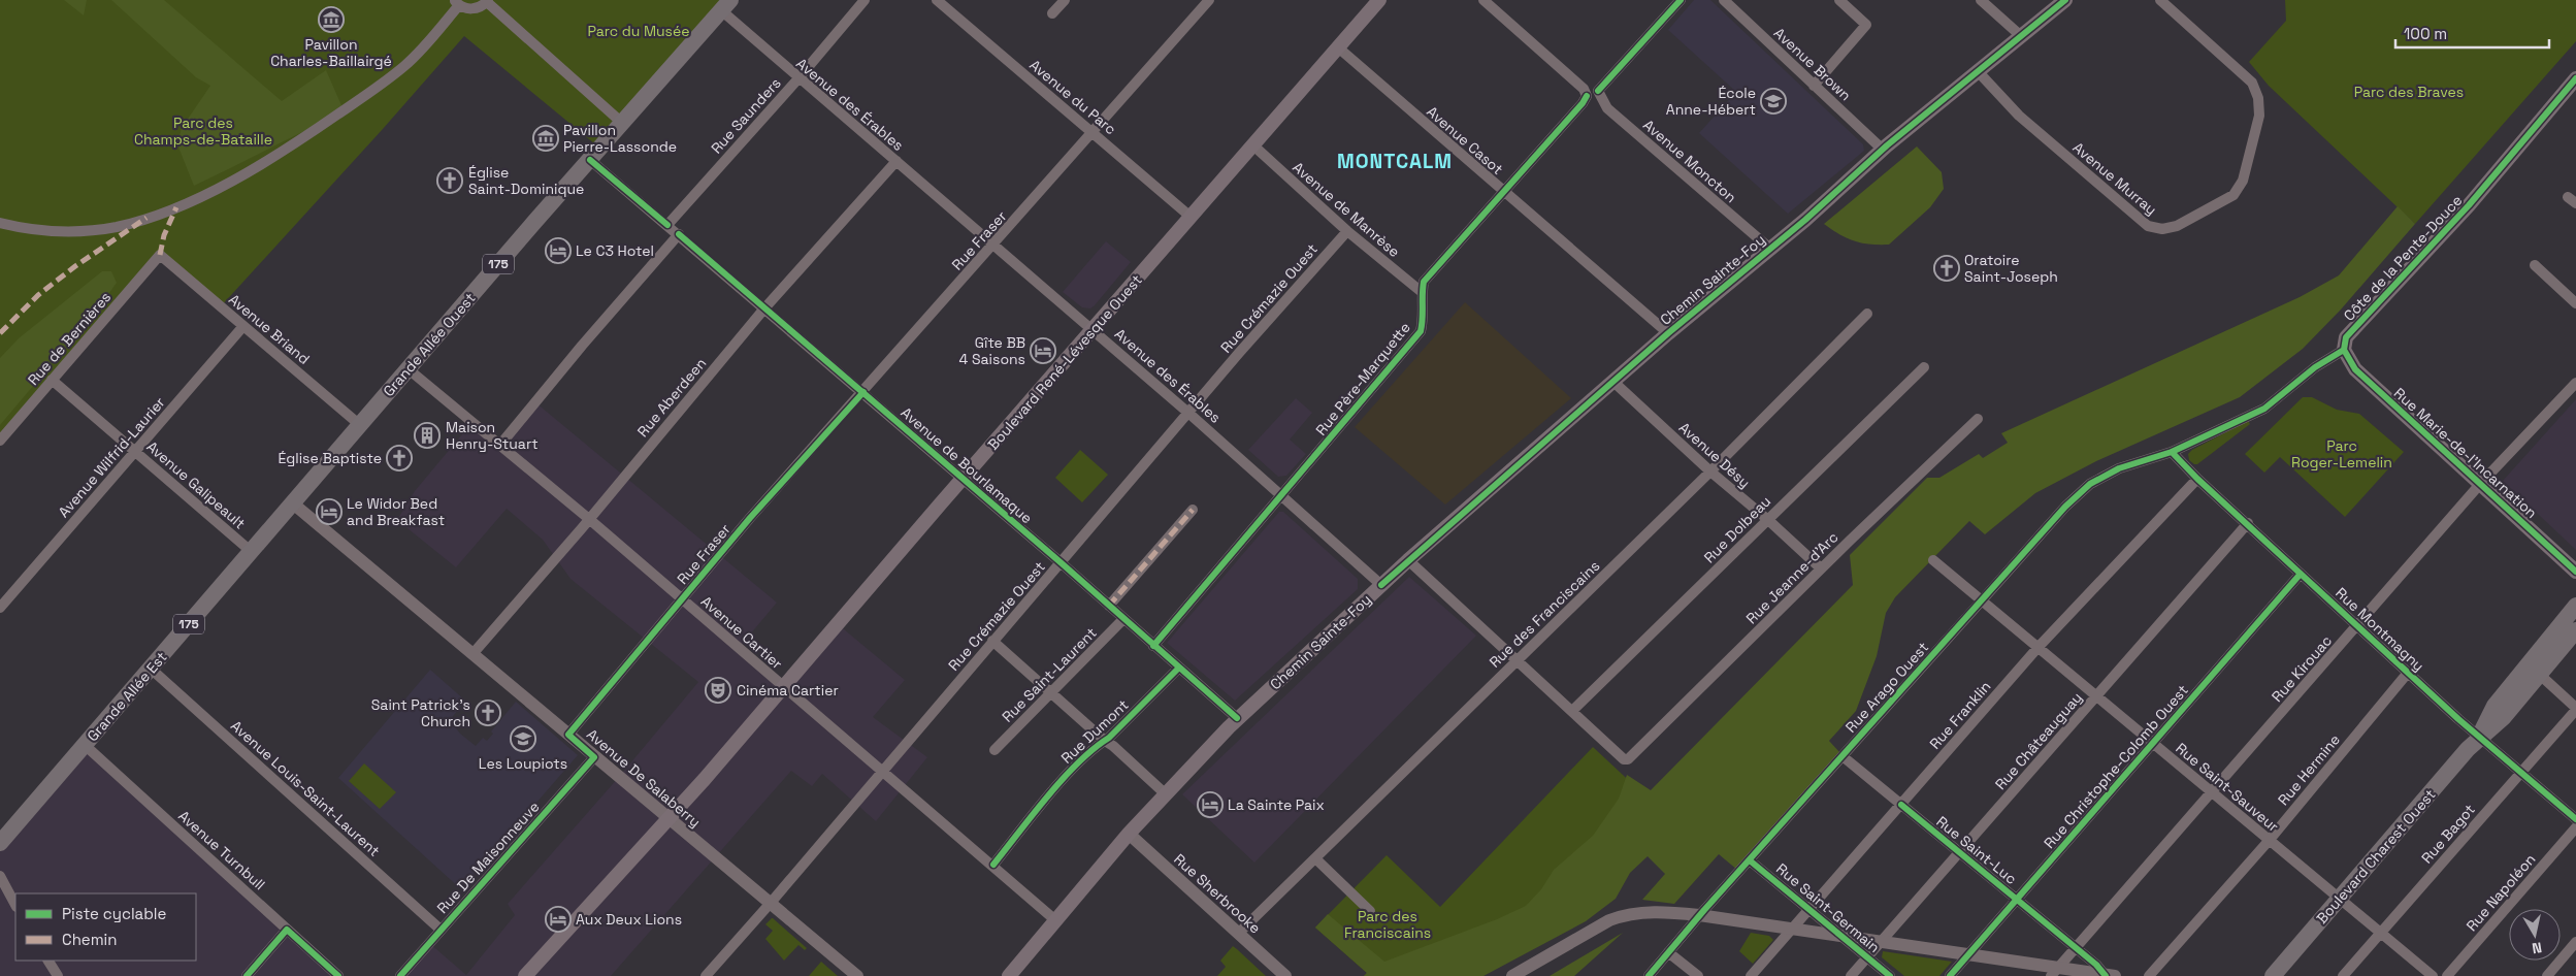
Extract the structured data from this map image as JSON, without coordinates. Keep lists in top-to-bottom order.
{
  "streets": {
    "main road": [
      "Côte de la Pente-Douce",
      "175",
      "Chemin Sainte-Foy",
      "Grande Allée Ouest",
      "Boulevard René-Lévesque Ouest",
      "Rue Marie-de-l'Incarnation",
      "Grande Allée Est",
      "Boulevard Charest Ouest"
    ],
    "street": [
      "Avenue Brown",
      "Avenue du Parc",
      "Avenue des Érables",
      "Rue Saunders",
      "Avenue Casot",
      "Avenue Moncton",
      "Avenue Murray",
      "Avenue de Manrèse",
      "Rue Fraser",
      "Rue Crémazie Ouest",
      "Avenue Briand",
      "Rue de Bernières",
      "Rue Père-Marquette",
      "Rue Aberdeen",
      "Avenue Désy",
      "Avenue Wilfrid-Laurier",
      "Avenue de Bourlamaque",
      "Avenue Galipeault",
      "Rue Dolbeau",
      "Rue Jeanne-d'Arc",
      "Rue des Franciscains",
      "Rue Montmagny",
      "Avenue Cartier",
      "Rue Kirouac",
      "Rue Saint-Laurent",
      "Rue Arago Ouest",
      "Rue Franklin",
      "Rue Dumont",
      "Rue Châteauguay",
      "Rue Christophe-Colomb Ouest",
      "Rue Hermine",
      "Avenue De Salaberry",
      "Rue Saint-Sauveur",
      "Avenue Louis-Saint-Laurent",
      "Rue Bagot",
      "Avenue Turnbull",
      "Rue Saint-Luc",
      "Rue De Maisonneuve",
      "Rue Napoléon",
      "Rue Sherbrooke",
      "Rue Saint-Germain"
    ]
  },
  "crossings": [
    ["Avenue Brown", "Chemin Sainte-Foy"],
    ["Avenue du Parc", "Rue Fraser"],
    ["Avenue du Parc", "Boulevard René-Lévesque Ouest"],
    ["Avenue des Érables", "Rue Saunders"],
    ["Avenue des Érables", "Rue Fraser"],
    ["Avenue des Érables", "Chemin Sainte-Foy"],
    ["Avenue des Érables", "Rue Crémazie Ouest"],
    ["Avenue des Érables", "Grande Allée Ouest"],
    ["Avenue des Érables", "Boulevard René-Lévesque Ouest"],
    ["Avenue des Érables", "Rue Père-Marquette"],
    ["Avenue des Érables", "Rue Aberdeen"],
    ["Rue Saunders", "Avenue de Bourlamaque"],
    ["Avenue Casot", "Chemin Sainte-Foy"],
    ["Avenue Casot", "Boulevard René-Lévesque Ouest"],
    ["Avenue Moncton", "Chemin Sainte-Foy"],
    ["Avenue Murray", "Chemin Sainte-Foy"],
    ["Avenue de Manrèse", "Rue Crémazie Ouest"],
    ["Avenue de Manrèse", "Boulevard René-Lévesque Ouest"],
    ["Avenue de Manrèse", "Rue Père-Marquette"],
    ["Rue Fraser", "Avenue de Bourlamaque"],
    ["Rue Fraser", "Avenue Cartier"],
    ["Rue Fraser", "Avenue De Salaberry"],
    ["Côte de la Pente-Douce", "Rue Marie-de-l'Incarnation"],
    ["Chemin Sainte-Foy", "Avenue Désy"],
    ["Chemin Sainte-Foy", "Avenue de Bourlamaque"],
    ["Chemin Sainte-Foy", "Avenue Cartier"],
    ["Chemin Sainte-Foy", "Rue Sherbrooke"],
    ["Rue Crémazie Ouest", "Avenue de Bourlamaque"],
    ["Rue Crémazie Ouest", "Avenue Cartier"],
    ["Rue Crémazie Ouest", "Avenue De Salaberry"],
    ["Avenue Briand", "Rue de Bernières"],
    ["Avenue Briand", "Grande Allée Ouest"],
    ["Avenue Briand", "Avenue Wilfrid-Laurier"],
    ["Rue de Bernières", "Avenue Galipeault"],
    ["Grande Allée Ouest", "Avenue de Bourlamaque"],
    ["Grande Allée Ouest", "Avenue Cartier"],
    ["Grande Allée Ouest", "Grande Allée Est"],
    ["Grande Allée Ouest", "Avenue De Salaberry"],
    ["Boulevard René-Lévesque Ouest", "Avenue de Bourlamaque"],
    ["Boulevard René-Lévesque Ouest", "Avenue Cartier"],
    ["Boulevard René-Lévesque Ouest", "Avenue De Salaberry"],
    ["Rue Père-Marquette", "Avenue de Bourlamaque"],
    ["Rue Aberdeen", "Avenue de Bourlamaque"],
    ["Rue Aberdeen", "Avenue Cartier"],
    ["Rue Aberdeen", "Avenue De Salaberry"],
    ["Rue Marie-de-l'Incarnation", "Rue Kirouac"],
    ["Avenue Désy", "Rue Dolbeau"],
    ["Avenue Désy", "Rue Jeanne-d'Arc"],
    ["Avenue Désy", "Rue des Franciscains"],
    ["Avenue Wilfrid-Laurier", "Avenue Galipeault"],
    ["Avenue de Bourlamaque", "Rue Saint-Laurent"],
    ["Avenue de Bourlamaque", "Rue Dumont"],
    ["Avenue Galipeault", "Grande Allée Est"],
    ["Rue Dolbeau", "Rue Jeanne-d'Arc"],
    ["Rue des Franciscains", "Rue Sherbrooke"],
    ["Rue Montmagny", "Rue Kirouac"],
    ["Rue Montmagny", "Rue Arago Ouest"],
    ["Rue Montmagny", "Rue Franklin"],
    ["Rue Montmagny", "Rue Châteauguay"],
    ["Rue Montmagny", "Rue Christophe-Colomb Ouest"],
    ["Rue Montmagny", "Rue Hermine"],
    ["Rue Montmagny", "Rue Bagot"],
    ["Rue Montmagny", "Boulevard Charest Ouest"],
    ["Avenue Cartier", "Rue Dumont"],
    ["Rue Kirouac", "Rue Saint-Sauveur"],
    ["Rue Kirouac", "Rue Saint-Luc"],
    ["Rue Arago Ouest", "Rue Saint-Sauveur"],
    ["Rue Arago Ouest", "Rue Saint-Luc"],
    ["Rue Arago Ouest", "Rue Saint-Germain"],
    ["Grande Allée Est", "Avenue De Salaberry"],
    ["Grande Allée Est", "Avenue Louis-Saint-Laurent"],
    ["Grande Allée Est", "Avenue Turnbull"],
    ["Rue Franklin", "Rue Saint-Sauveur"],
    ["Rue Franklin", "Rue Saint-Luc"],
    ["Rue Franklin", "Rue Saint-Germain"],
    ["Rue Châteauguay", "Rue Saint-Sauveur"],
    ["Rue Châteauguay", "Rue Saint-Luc"],
    ["Rue Châteauguay", "Rue Saint-Germain"],
    ["Rue Christophe-Colomb Ouest", "Rue Saint-Sauveur"],
    ["Rue Christophe-Colomb Ouest", "Rue Saint-Luc"],
    ["Rue Hermine", "Rue Saint-Sauveur"],
    ["Avenue De Salaberry", "Rue De Maisonneuve"],
    ["Rue Saint-Sauveur", "Rue Bagot"],
    ["Rue Saint-Sauveur", "Boulevard Charest Ouest"],
    ["Avenue Louis-Saint-Laurent", "Rue De Maisonneuve"]
  ],
  "districts": ["MONTCALM"],
  "parks": [
    "Parc du Musée",
    "Parc des Braves",
    "Parc des Champs-de-Bataille",
    "Parc Roger-Lemelin",
    "Parc des Franciscains"
  ],
  "places": {
    "museum": ["Pavillon Charles-Baillairgé", "Pavillon Pierre-Lassonde"],
    "school or university": ["École Anne-Hébert", "Les Loupiots"],
    "church": [
      "Église Saint-Dominique",
      "Oratoire Saint-Joseph",
      "Église Baptiste",
      "Saint Patrick's Church"
    ],
    "hotel": [
      "Le C3 Hotel",
      "Gîte BB 4 Saisons",
      "Le Widor Bed and Breakfast",
      "La Sainte Paix",
      "Aux Deux Lions"
    ],
    "building": ["Maison Henry-Stuart"],
    "theatre": ["Cinéma Cartier"]
  },
  "legend": ["Piste cyclable", "Chemin"],
  "scale_bar": "100 m",
  "north": "bottom"
}
